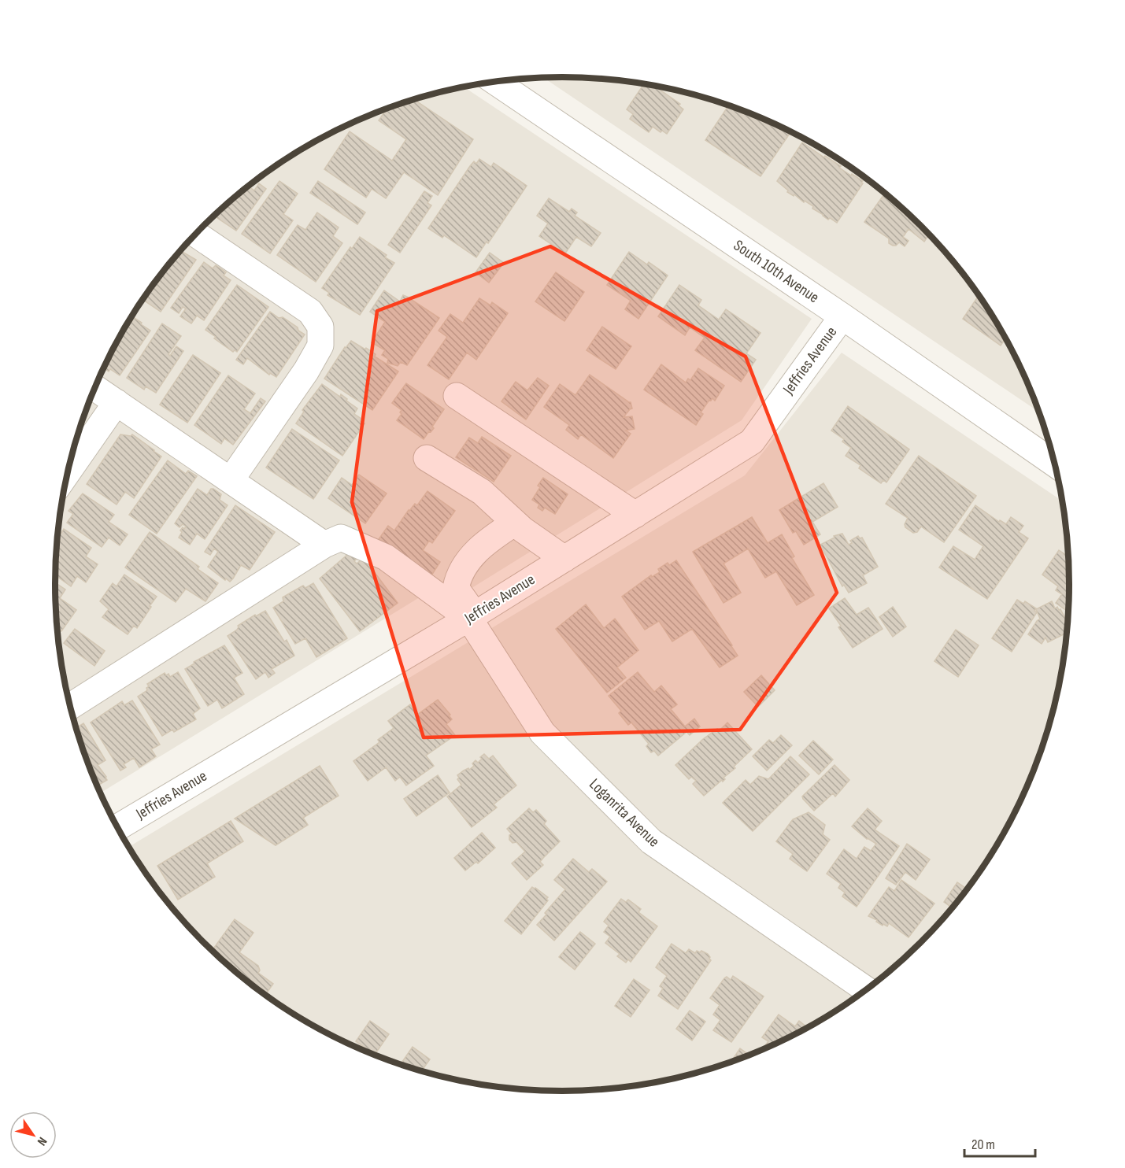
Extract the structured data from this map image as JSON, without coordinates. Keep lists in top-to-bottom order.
{
  "streets": {
    "street": ["South 10th Avenue", "Jeffries Avenue", "Loganrita Avenue"]
  },
  "crossings": [
    ["South 10th Avenue", "Jeffries Avenue"],
    ["Jeffries Avenue", "Loganrita Avenue"]
  ],
  "scale_bar": "20 m",
  "north": "bottom right"
}
